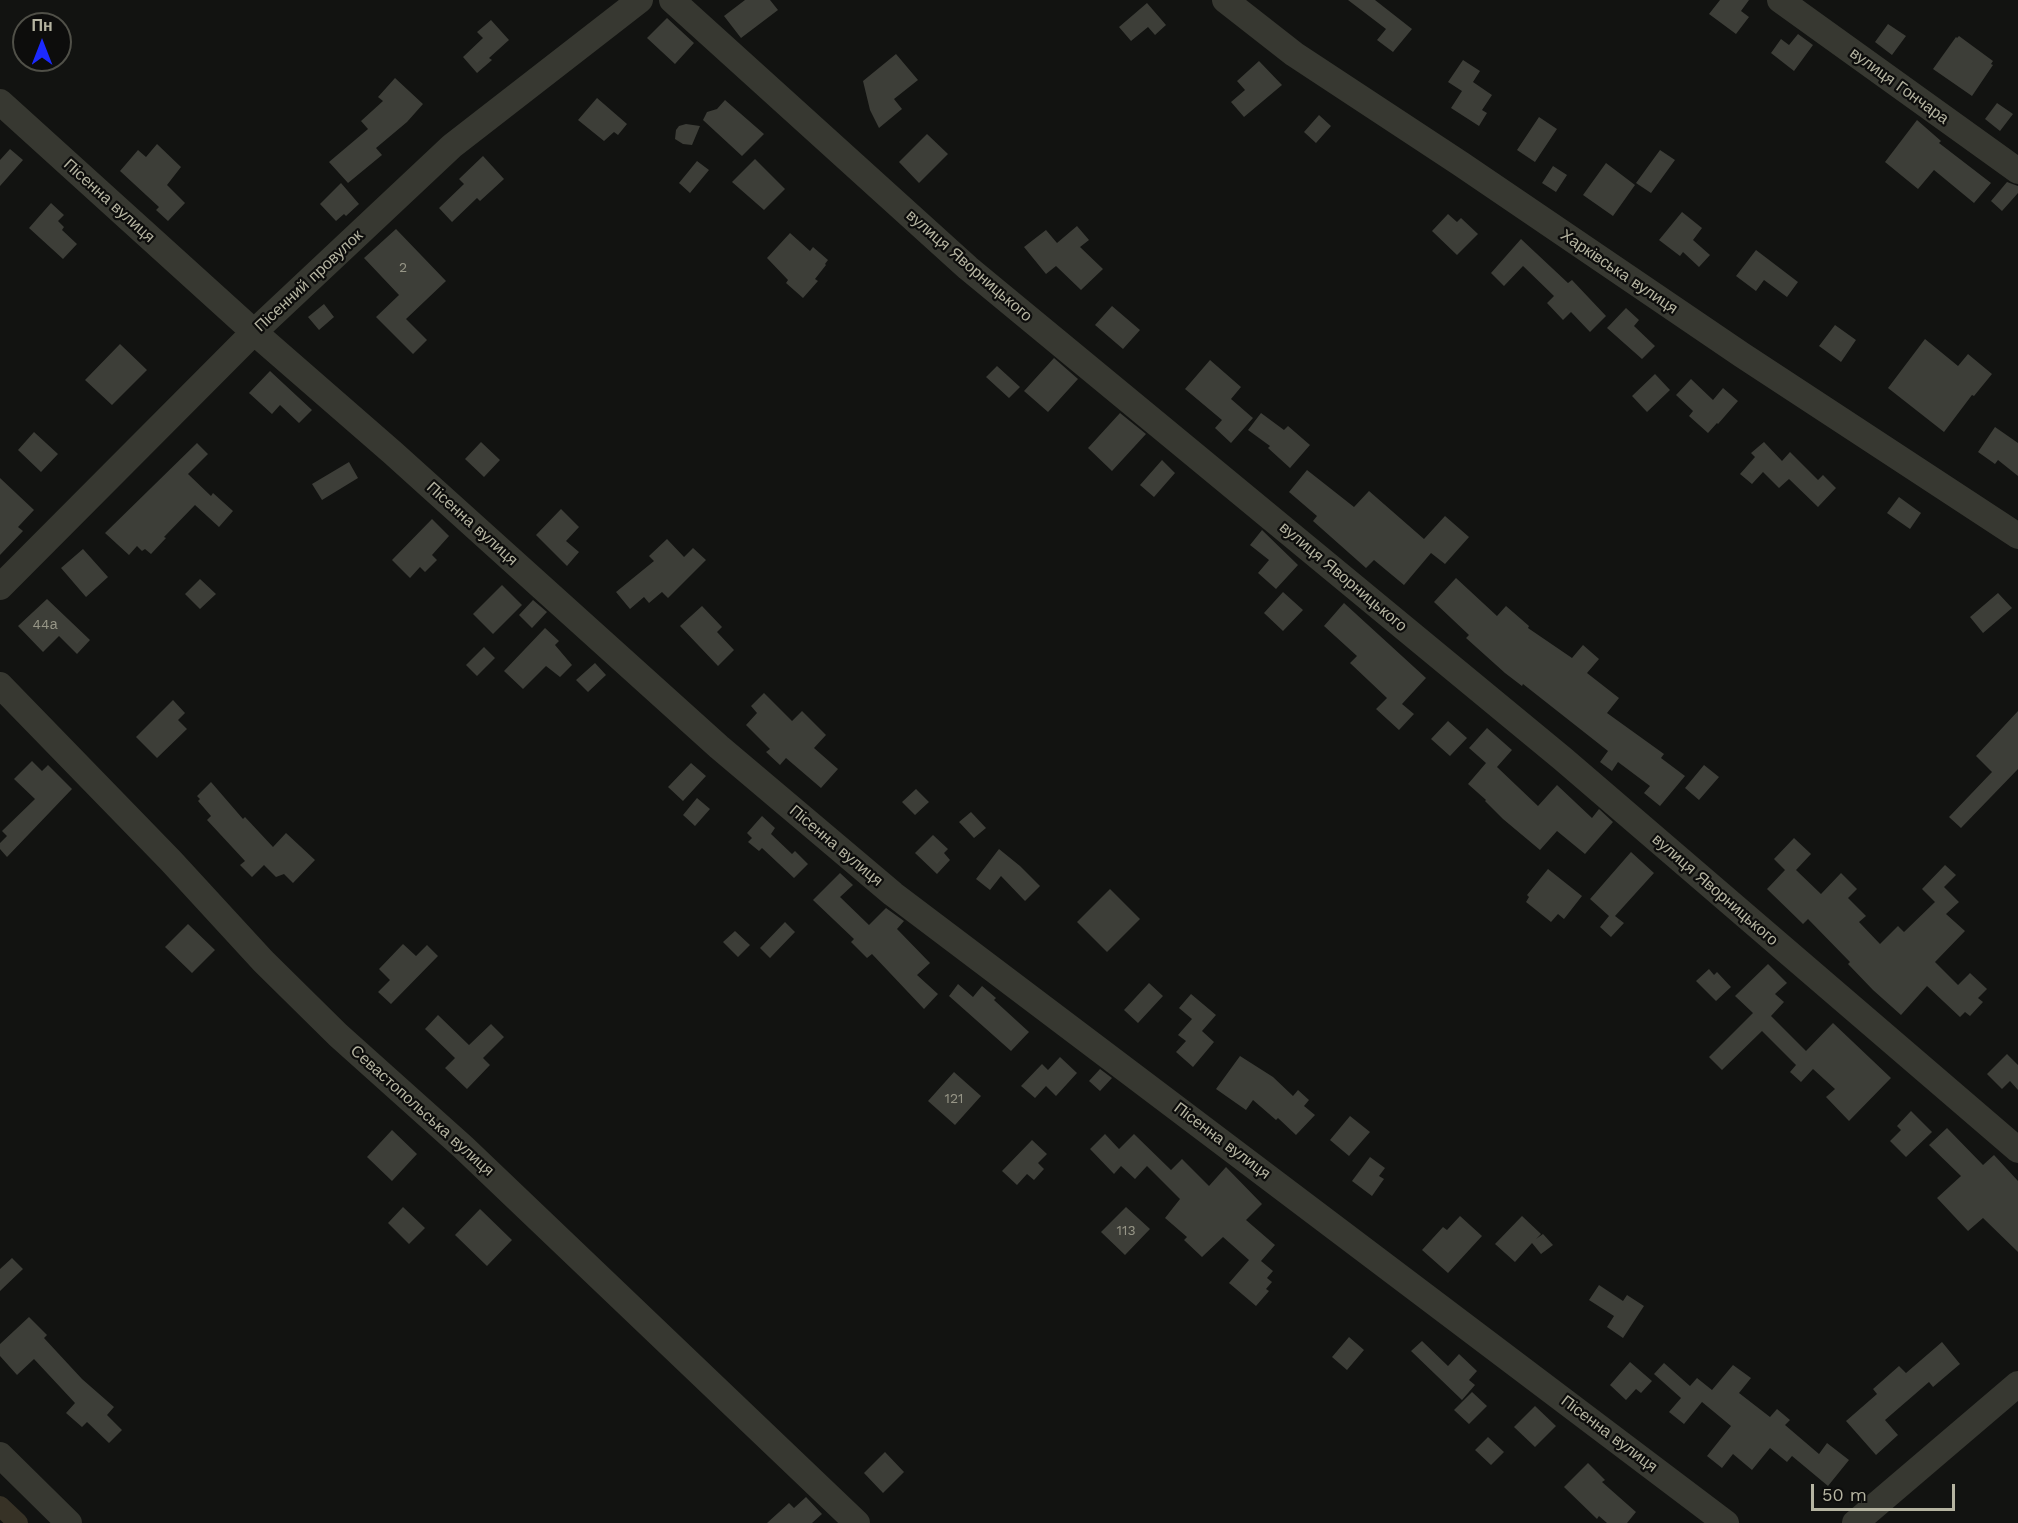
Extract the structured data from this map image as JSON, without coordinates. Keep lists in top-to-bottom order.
{
  "streets": {
    "street": [
      "вулиця Гончара",
      "Пісенна вулиця",
      "вулиця Яворницького",
      "Харківська вулиця",
      "Пісенний провулок",
      "Севастопольська вулиця"
    ]
  },
  "crossings": [
    ["Пісенна вулиця", "Пісенний провулок"]
  ],
  "house_numbers": [
    "2",
    "44а",
    "121",
    "113"
  ],
  "scale_bar": "50 m",
  "north": "top"
}
